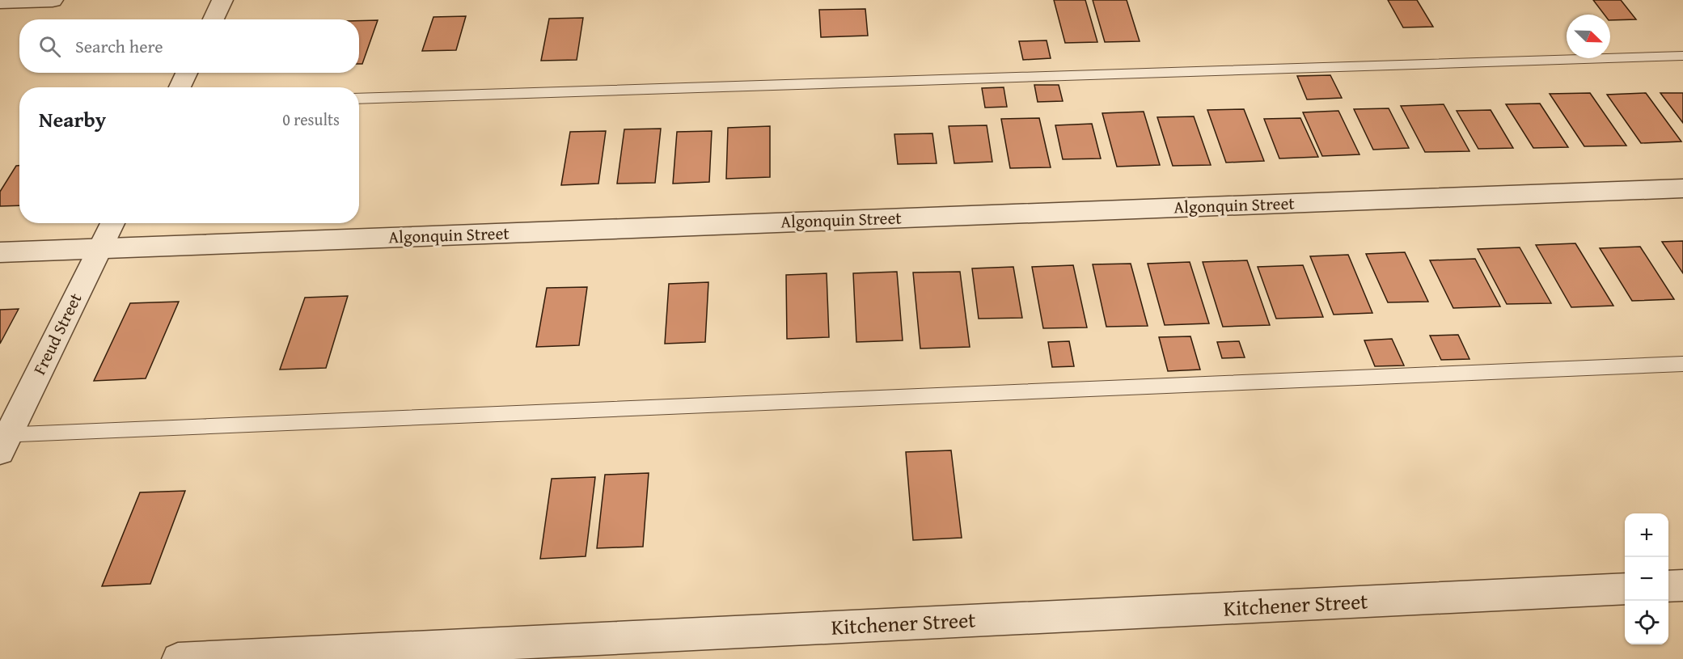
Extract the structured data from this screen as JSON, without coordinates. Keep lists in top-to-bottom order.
{
  "streets": {
    "street": ["Algonquin Street", "Freud Street", "Kitchener Street"]
  },
  "crossings": [
    ["Algonquin Street", "Freud Street"]
  ],
  "north": "bottom right",
  "page": {
    "search": "Search here",
    "heading": ["Nearby", "0 results"],
    "map_buttons": ["+", "−"]
  }
}
